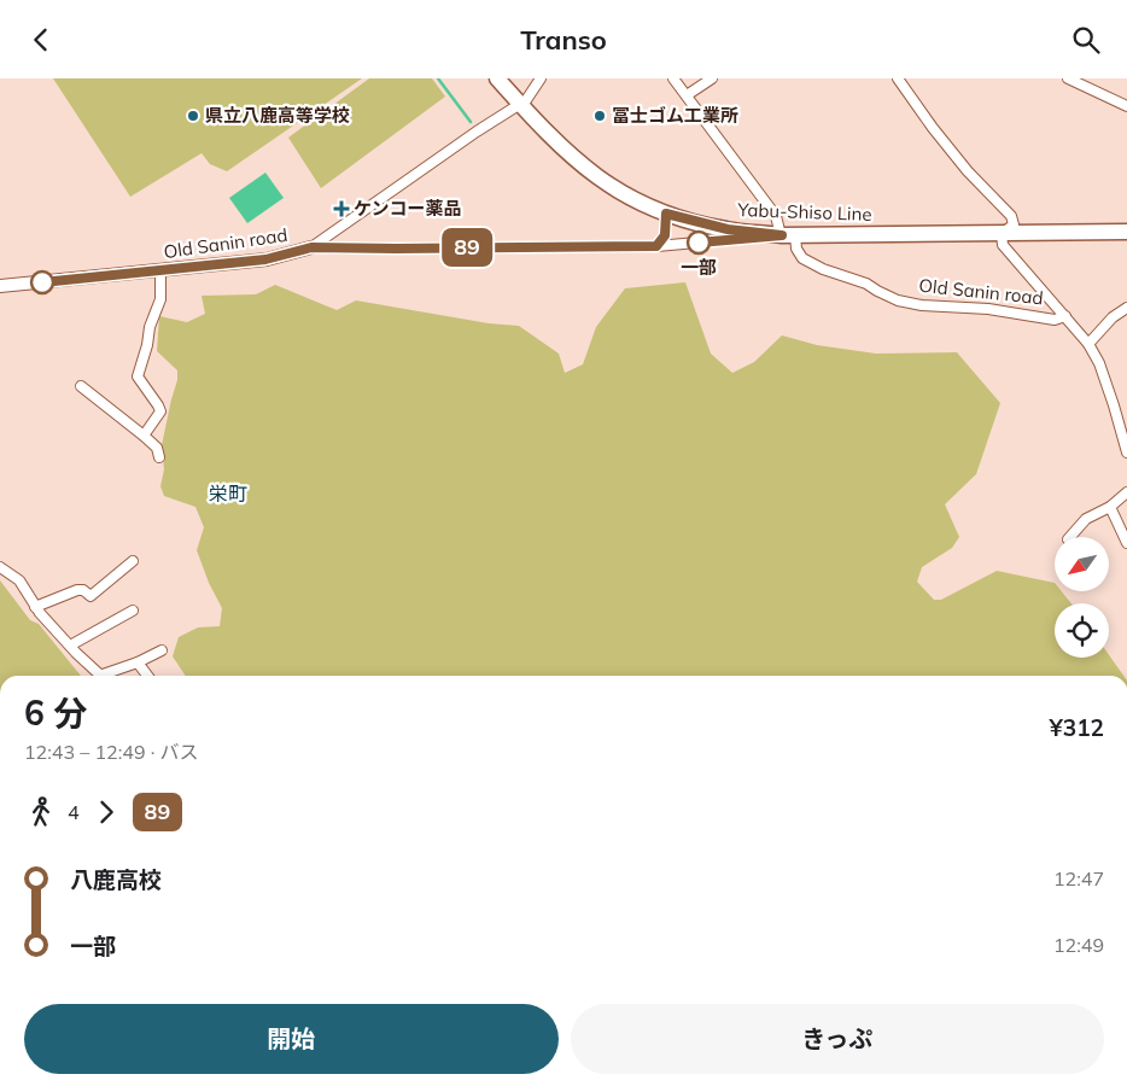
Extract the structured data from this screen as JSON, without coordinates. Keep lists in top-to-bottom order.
{
  "streets": {
    "main road": ["Yabu-Shiso Line"],
    "street": ["Old Sanin road"]
  },
  "crossings": [
    ["Yabu-Shiso Line", "Old Sanin road"]
  ],
  "districts": ["栄町"],
  "places": {
    "other": ["県立八鹿高等学校", "冨士ゴム工業所", "一部"],
    "health": ["ケンコー薬品"]
  },
  "lines": ["bus line 89"],
  "north": "bottom left",
  "page": {
    "header": "Transo",
    "on_map": "89",
    "heading": ["6 分", "12:43 – 12:49 · バス", "¥312"],
    "legs": ["4", "89"],
    "list": [
      {
        "name": "八鹿高校",
        "value": "12:47"
      },
      {
        "name": "一部",
        "value": "12:49"
      }
    ],
    "buttons": ["開始", "きっぷ"]
  }
}
